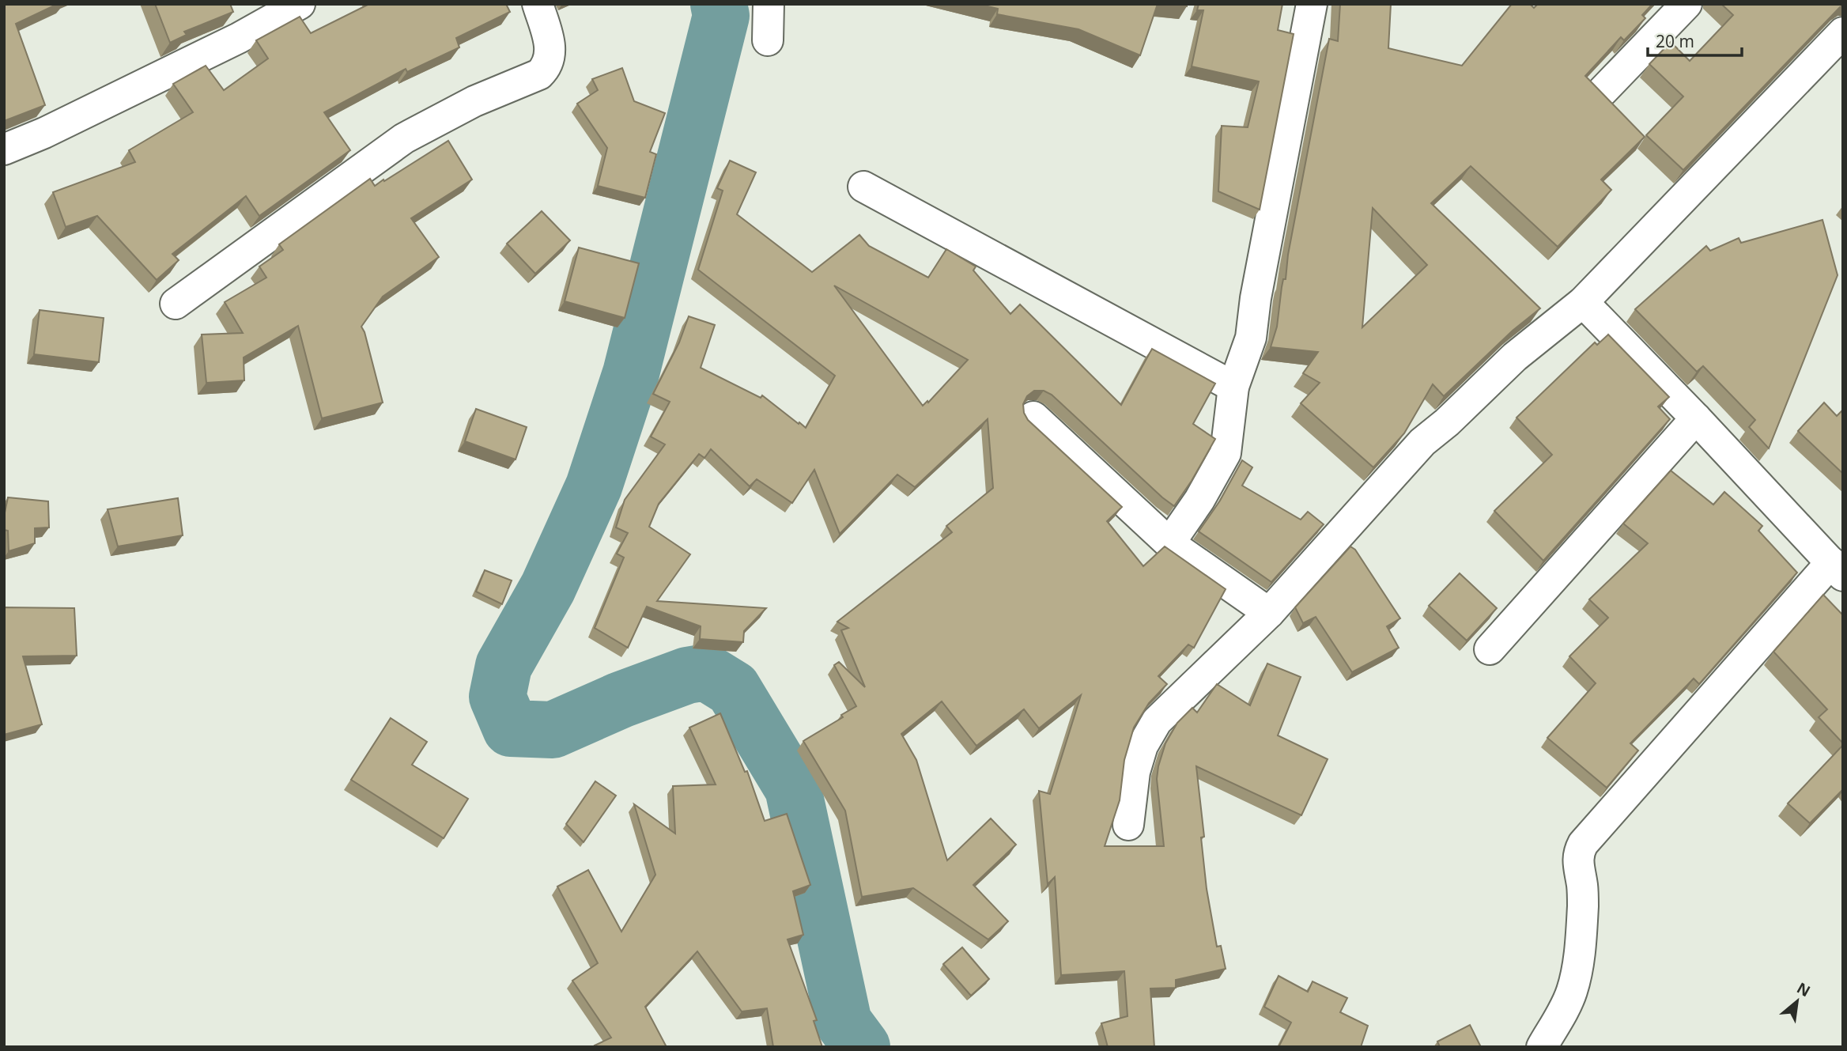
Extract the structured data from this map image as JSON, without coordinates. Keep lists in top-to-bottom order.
{
  "scale_bar": "20 m",
  "north": "top right"
}
